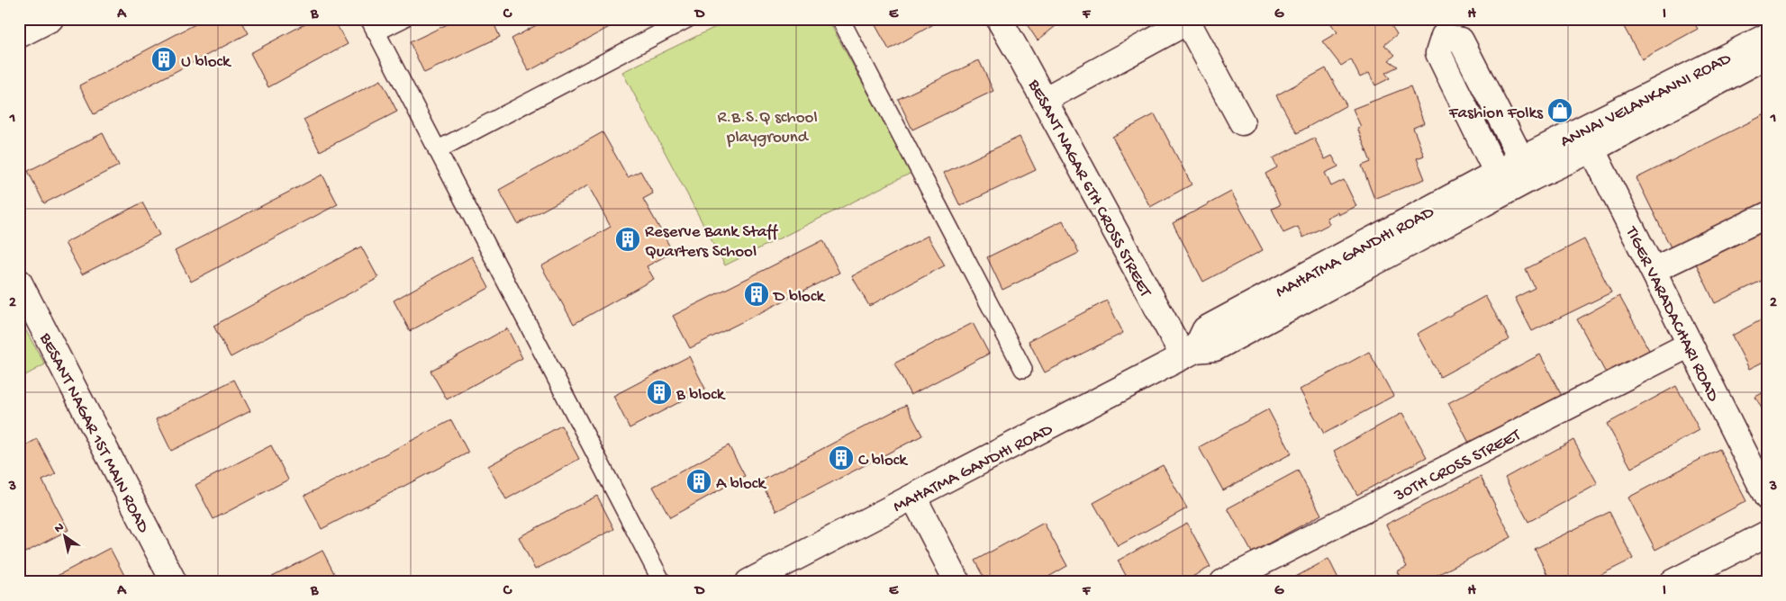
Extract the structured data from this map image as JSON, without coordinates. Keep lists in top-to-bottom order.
{
  "streets": {
    "street": [
      "ANNAI VELANKANNI ROAD",
      "BESANT NAGAR 6TH CROSS STREET",
      "MAHATMA GANDHI ROAD",
      "TIGER VARADACHARI ROAD",
      "BESANT NAGAR 1ST MAIN ROAD",
      "30TH CROSS STREET"
    ]
  },
  "crossings": [
    ["ANNAI VELANKANNI ROAD", "MAHATMA GANDHI ROAD"],
    ["ANNAI VELANKANNI ROAD", "TIGER VARADACHARI ROAD"],
    ["BESANT NAGAR 6TH CROSS STREET", "MAHATMA GANDHI ROAD"],
    ["TIGER VARADACHARI ROAD", "30TH CROSS STREET"]
  ],
  "parks": ["R.B.S.Q school playground"],
  "places": {
    "building": [
      "U block",
      "Reserve Bank Staff Quarters School",
      "D block",
      "B block",
      "C block",
      "A block"
    ],
    "shop": ["Fashion Folks"]
  },
  "north": "top left",
  "grid": {
    "columns": [
      "A",
      "B",
      "C",
      "D",
      "E",
      "F",
      "G",
      "H",
      "I"
    ],
    "rows": ["1", "2", "3"]
  }
}
